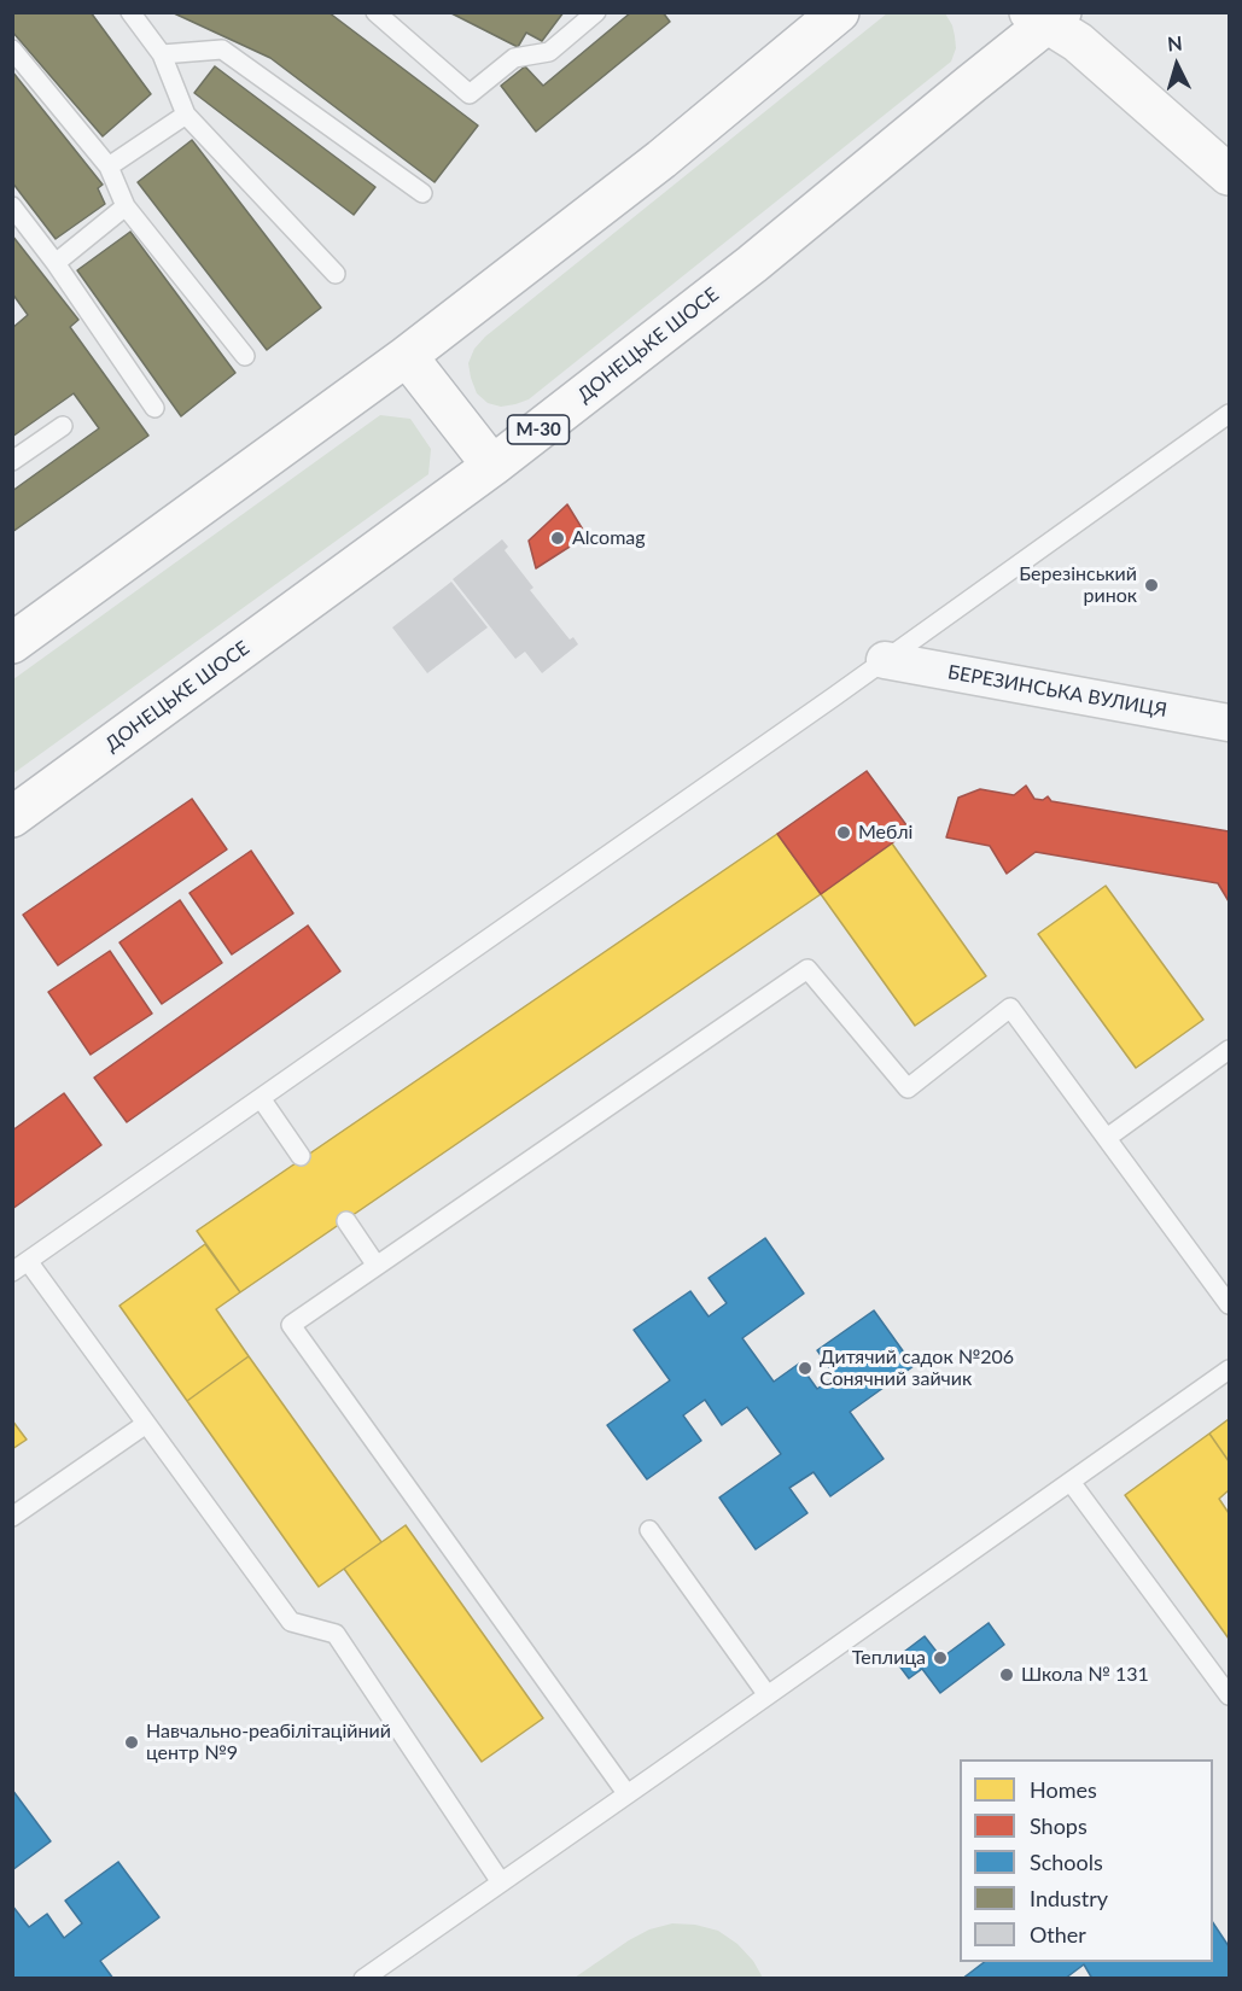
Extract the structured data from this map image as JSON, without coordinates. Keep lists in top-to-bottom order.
{
  "streets": {
    "main road": ["ДОНЕЦЬКЕ ШОСЕ", "М-30"],
    "street": ["БЕРЕЗИНСЬКА ВУЛИЦЯ"]
  },
  "places": [
    "Alcomag",
    "Березінський ринок",
    "Меблі",
    "Дитячий садок №206 Сонячний зайчик",
    "Теплица",
    "Школа № 131",
    "Навчально-реабілітаційний центр №9"
  ],
  "legend": [
    "Homes",
    "Shops",
    "Schools",
    "Industry",
    "Other"
  ],
  "north": "top"
}
